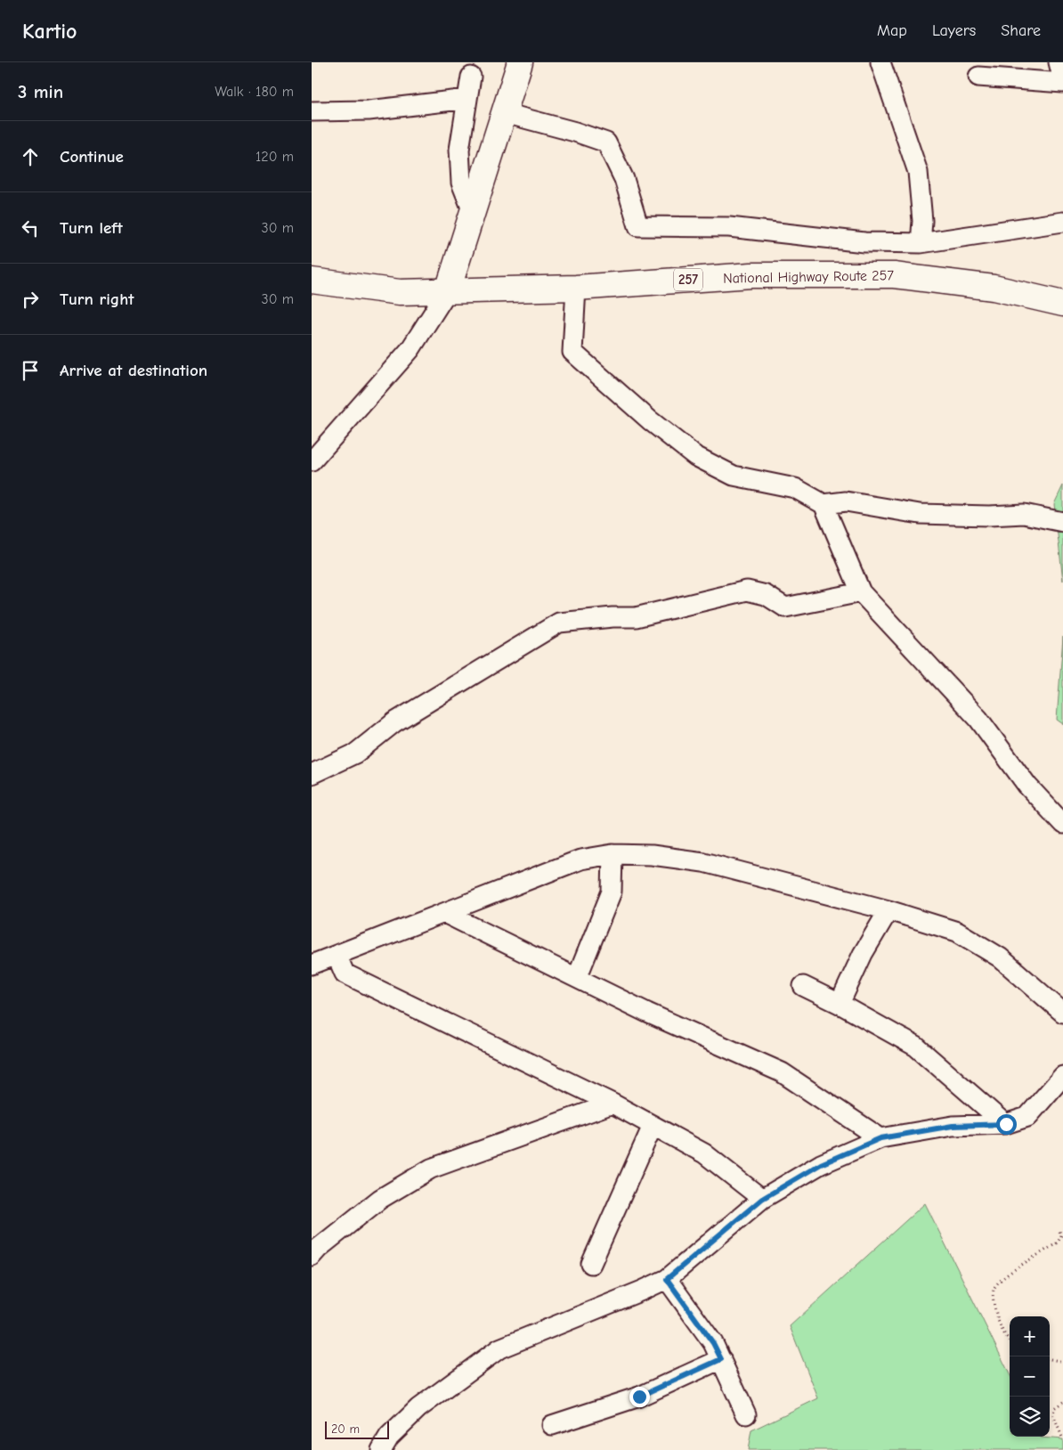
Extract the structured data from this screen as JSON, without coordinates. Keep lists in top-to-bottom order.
{
  "streets": {
    "main road": ["National Highway Route 257", "257"]
  },
  "scale_bar": "20 m",
  "page": {
    "header": "Kartio",
    "nav": ["Map", "Layers", "Share"],
    "heading": ["3 min", "Walk · 180 m"],
    "list": [
      ["Continue", "120 m"],
      ["Turn left", "30 m"],
      ["Turn right", "30 m"],
      "Arrive at destination"
    ],
    "map_buttons": ["+", "−"],
    "scale": "20 m"
  }
}
